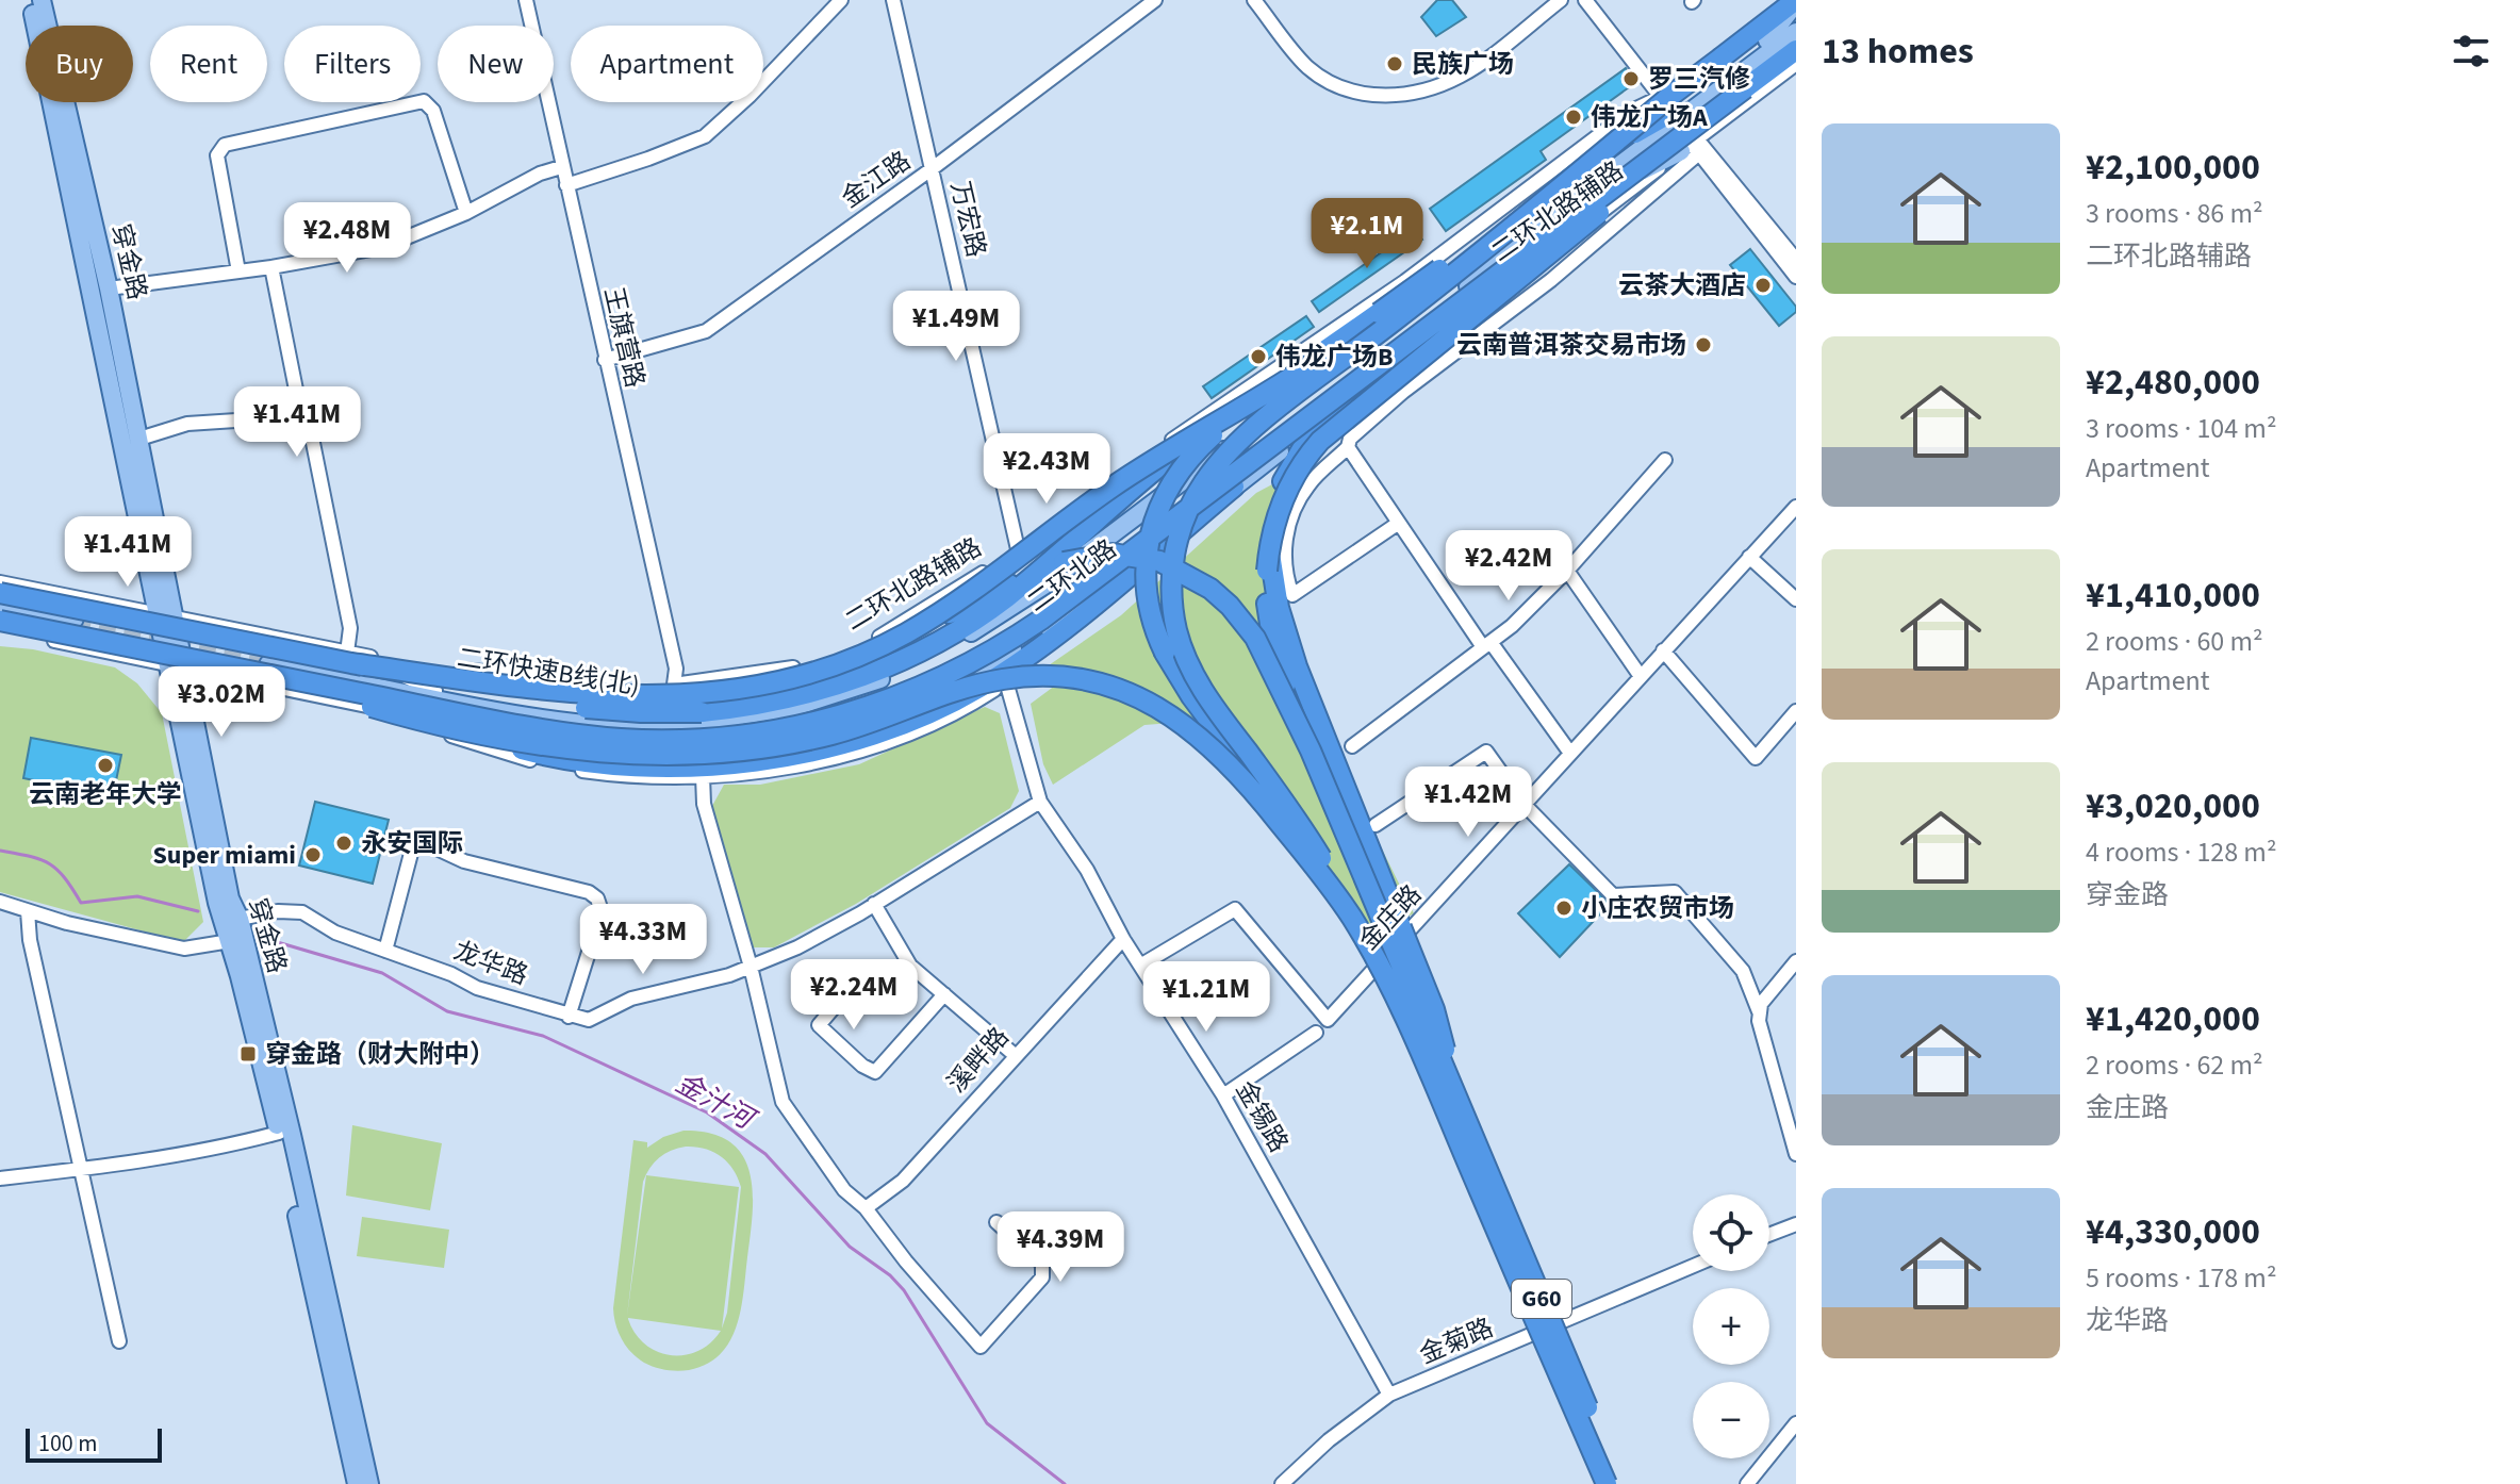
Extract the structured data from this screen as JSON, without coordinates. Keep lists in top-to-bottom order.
{
  "streets": {
    "highway": ["二环快速B线(北)", "G60"],
    "main road": ["穿金路", "二环北路"],
    "street": [
      "金江路",
      "二环北路辅路",
      "万宏路",
      "王旗营路",
      "金庄路",
      "龙华路",
      "溪畔路",
      "金锡路",
      "金菊路"
    ]
  },
  "crossings": [
    ["金江路", "万宏路"],
    ["金江路", "王旗营路"],
    ["二环北路辅路", "万宏路"],
    ["二环北路辅路", "王旗营路"],
    ["二环北路辅路", "二环北路"],
    ["二环北路辅路", "二环快速B线(北)"],
    ["穿金路", "龙华路"],
    ["二环北路", "二环快速B线(北)"],
    ["金庄路", "金锡路"],
    ["龙华路", "金锡路"],
    ["溪畔路", "金锡路"],
    ["金锡路", "金菊路"]
  ],
  "water": ["金汁河"],
  "places": {
    "other": [
      "民族广场",
      "罗三汽修",
      "伟龙广场A",
      "云茶大酒店",
      "云南普洱茶交易市场",
      "伟龙广场B",
      "云南老年大学",
      "永安国际",
      "Super miami",
      "小庄农贸市场"
    ],
    "transit": ["穿金路（财大附中）"]
  },
  "scale_bar": "100 m",
  "page": {
    "heading": "13 homes",
    "chip": [
      "Buy",
      "Rent",
      "Filters",
      "New",
      "Apartment"
    ],
    "list": [
      {
        "name": "¥2,100,000",
        "note": "3 rooms · 86 m² · 二环北路辅路"
      },
      {
        "name": "¥2,480,000",
        "note": "3 rooms · 104 m² · Apartment"
      },
      {
        "name": "¥1,410,000",
        "note": "2 rooms · 60 m² · Apartment"
      },
      {
        "name": "¥3,020,000",
        "note": "4 rooms · 128 m² · 穿金路"
      },
      {
        "name": "¥1,420,000",
        "note": "2 rooms · 62 m² · 金庄路"
      },
      {
        "name": "¥4,330,000",
        "note": "5 rooms · 178 m² · 龙华路"
      }
    ],
    "price": [
      "¥2.1M",
      "¥2.48M",
      "¥1.49M",
      "¥1.41M",
      "¥2.43M",
      "¥1.41M",
      "¥2.42M",
      "¥3.02M",
      "¥1.42M",
      "¥4.33M",
      "¥2.24M",
      "¥1.21M",
      "¥4.39M"
    ],
    "map_buttons": ["+", "−"],
    "scale": "100 m"
  }
}
